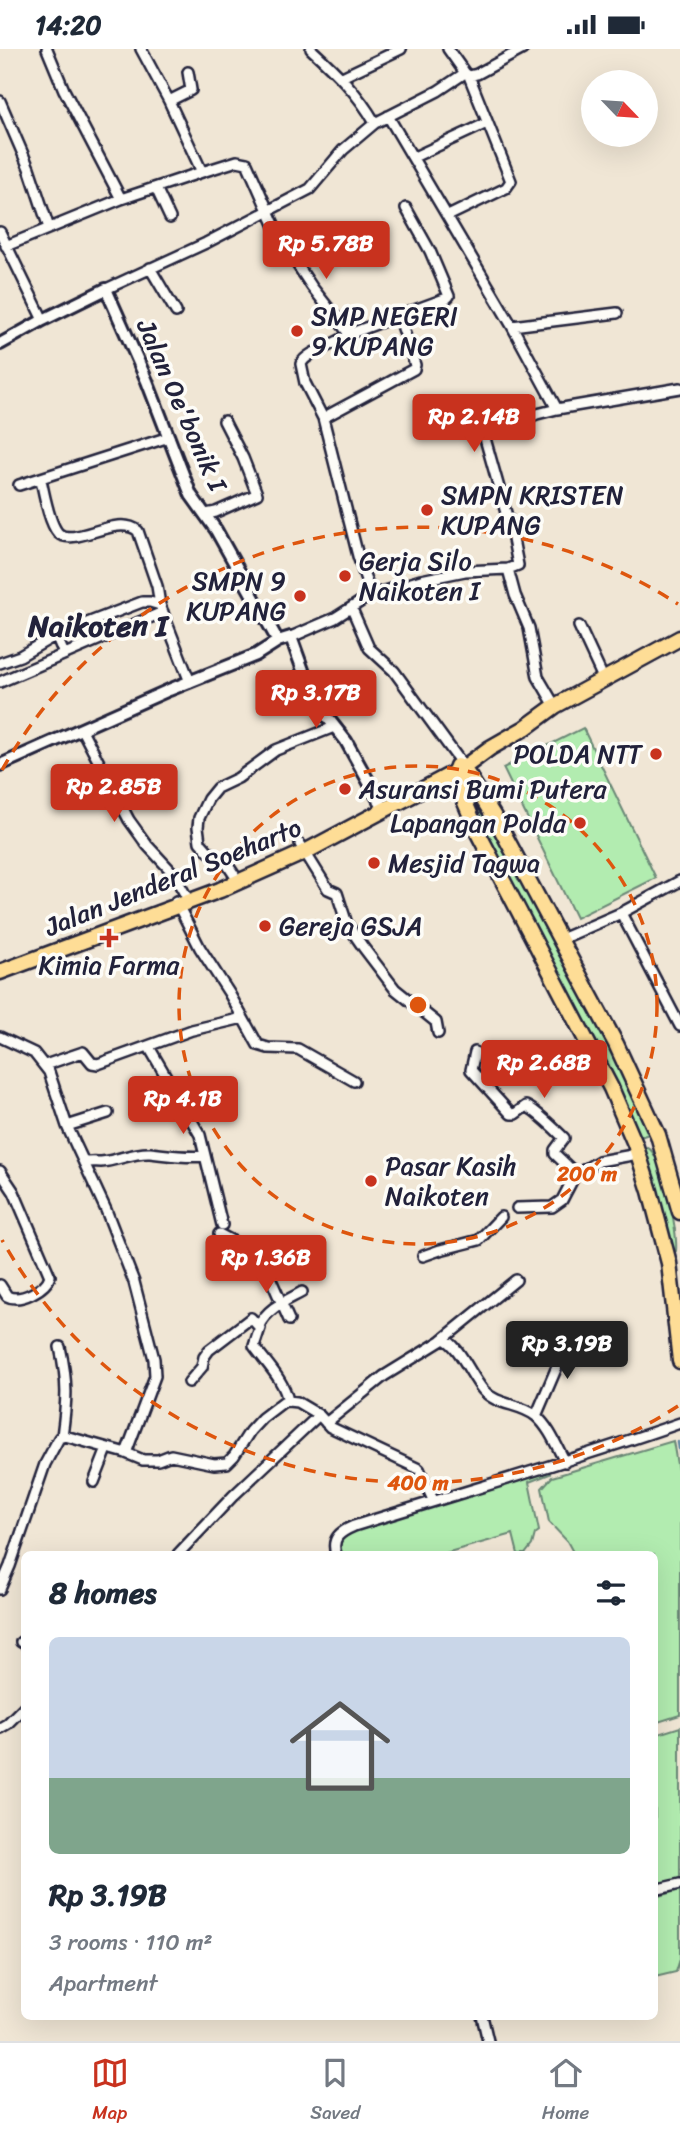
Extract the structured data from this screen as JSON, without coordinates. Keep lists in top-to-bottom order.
{
  "streets": {
    "main road": ["Jalan Jenderal Soeharto"],
    "street": ["Jalan Oe'bonik I"]
  },
  "districts": ["Naikoten I"],
  "places": {
    "other": [
      "SMP NEGERI 9 KUPANG",
      "SMPN KRISTEN KUPANG",
      "Gerja Silo Naikoten I",
      "SMPN 9 KUPANG",
      "POLDA NTT",
      "Asuransi Bumi Putera",
      "Lapangan Polda",
      "Mesjid Tagwa",
      "Gereja GSJA",
      "Pasar Kasih Naikoten"
    ],
    "health": ["Kimia Farma"]
  },
  "north": "bottom right",
  "page": {
    "status": "14:20",
    "price": [
      "Rp 5.78B",
      "Rp 2.14B",
      "Rp 3.17B",
      "Rp 2.85B",
      "Rp 2.68B",
      "Rp 4.1B",
      "Rp 1.36B",
      "Rp 3.19B"
    ],
    "heading": "8 homes",
    "list": [
      {
        "name": "Rp 3.19B",
        "note": "3 rooms · 110 m² · Apartment"
      }
    ],
    "tabs": ["Map", "Saved", "Home"]
  },
  "rings": ["200 m", "400 m"]
}
